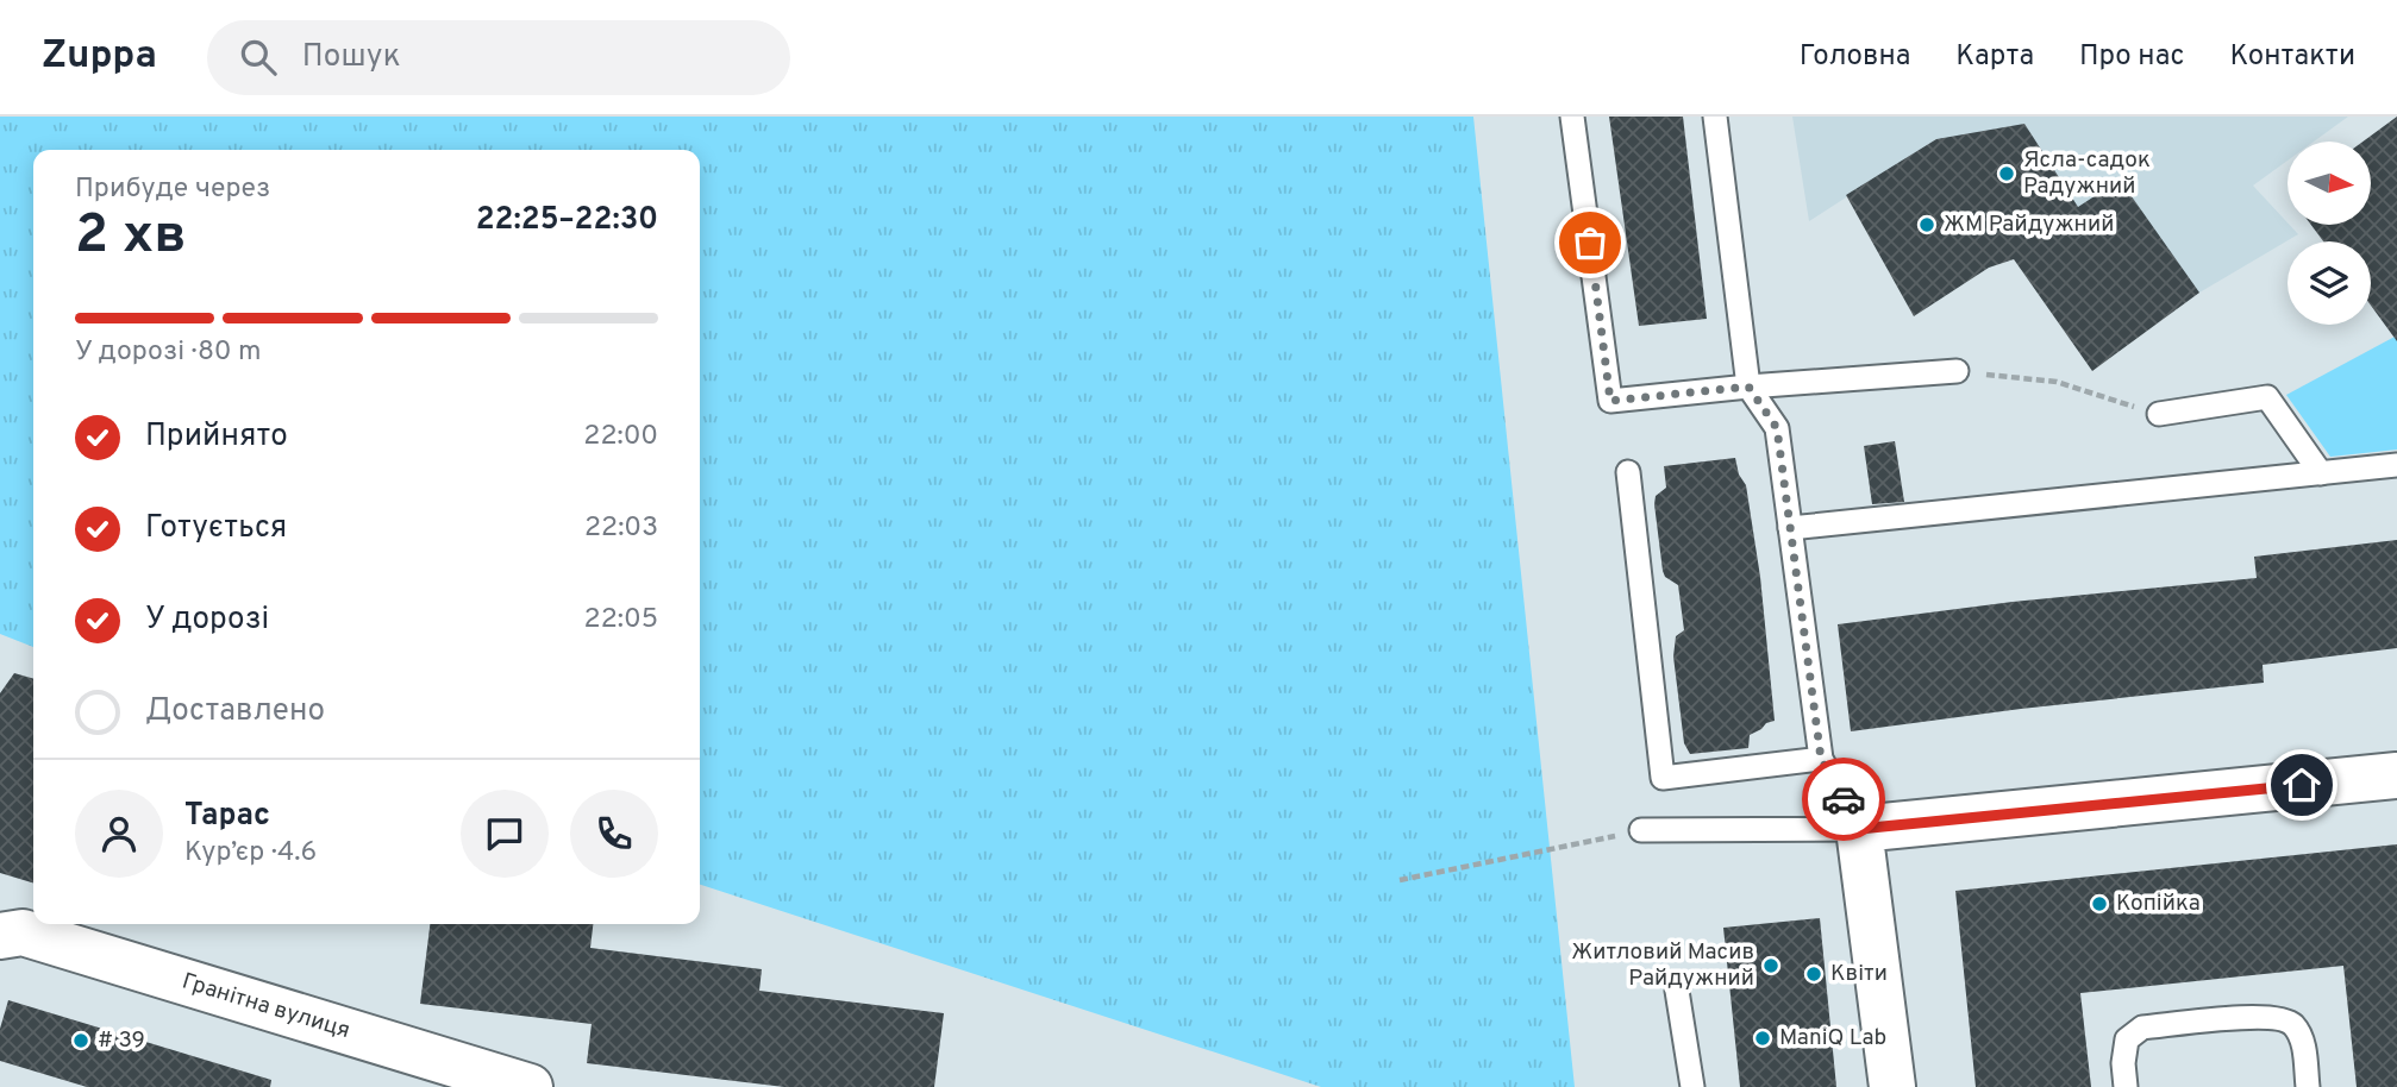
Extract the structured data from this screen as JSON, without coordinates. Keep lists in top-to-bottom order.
{
  "streets": {
    "street": ["Гранітна вулиця"]
  },
  "places": [
    "Ясла-садок Радужний",
    "ЖМ Райдужний",
    "Копійка",
    "Житловий Масив Райдужний",
    "Квіти",
    "ManiQ Lab",
    "# 39"
  ],
  "north": "right",
  "page": {
    "header": "Zuppa",
    "search": "Пошук",
    "nav": [
      "Головна",
      "Карта",
      "Про нас",
      "Контакти"
    ],
    "heading": ["2 хв", "Прибуде через", "22:25–22:30"],
    "panel": ["Тарас", "Кур’єр · 4.6"],
    "bar": "У дорозі · 80 m",
    "list": [
      ["Прийнято", "22:00"],
      ["Готується", "22:03"],
      ["У дорозі", "22:05"],
      "Доставлено"
    ]
  }
}
